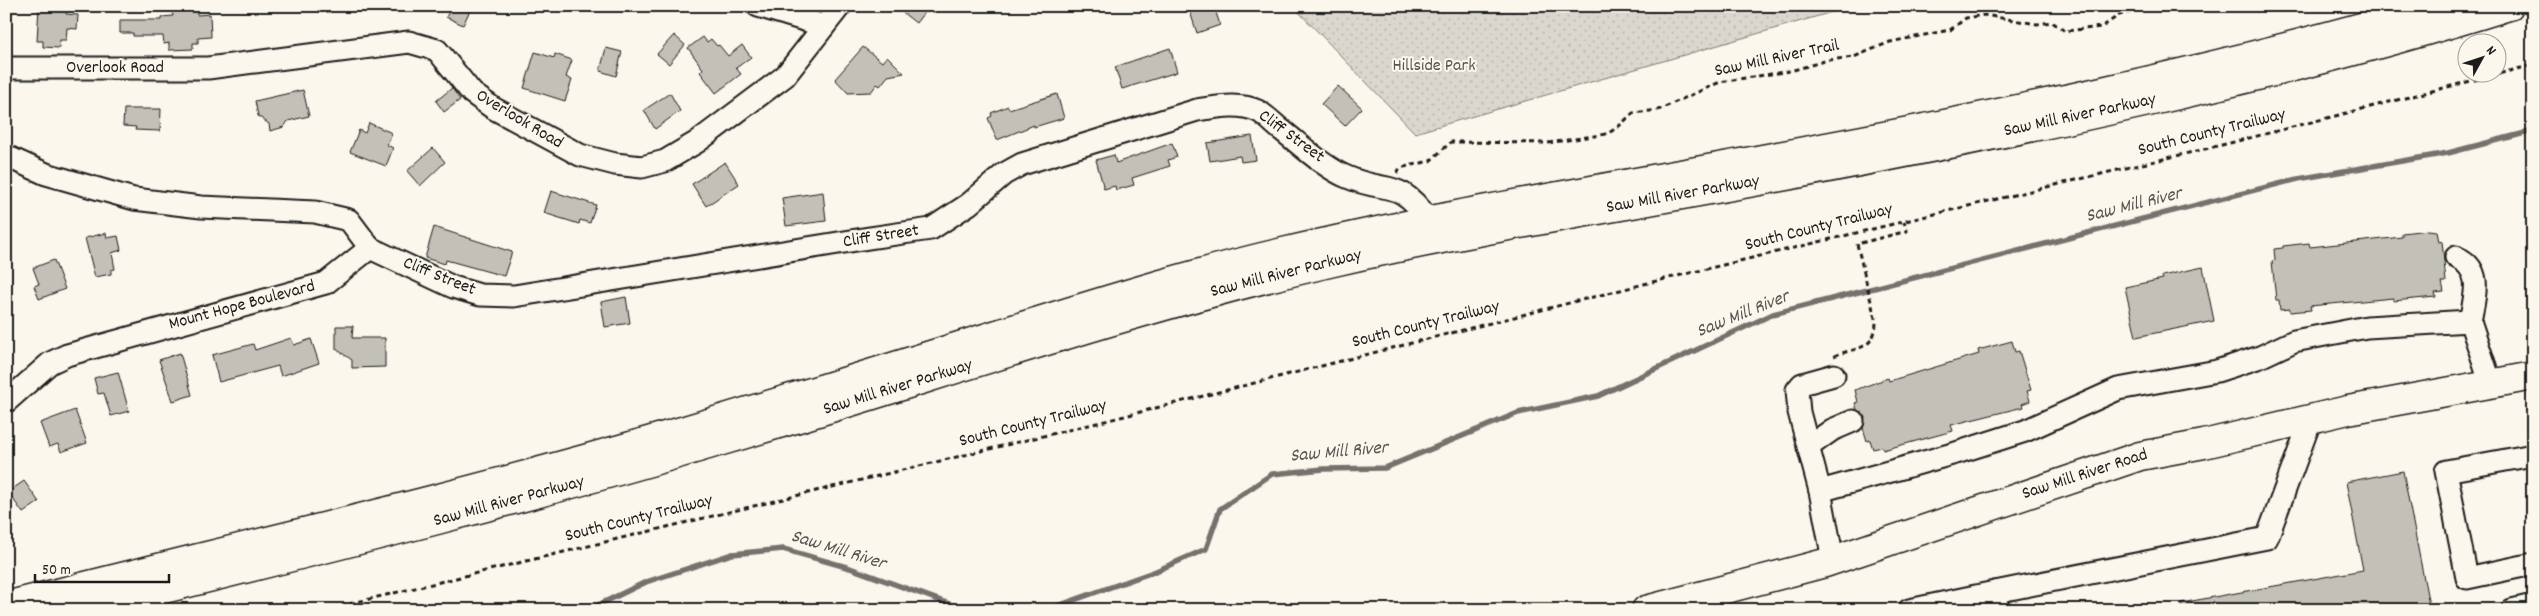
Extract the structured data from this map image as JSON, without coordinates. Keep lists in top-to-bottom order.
{
  "streets": {
    "main road": ["Saw Mill River Parkway", "Saw Mill River Road"],
    "street": ["Overlook Road", "Cliff Street", "Mount Hope Boulevard"],
    "path": ["Saw Mill River Trail", "South County Trailway"]
  },
  "crossings": [
    ["Saw Mill River Trail", "Cliff Street"],
    ["Saw Mill River Parkway", "Cliff Street"],
    ["Cliff Street", "Mount Hope Boulevard"]
  ],
  "water": ["Saw Mill River"],
  "parks": ["Hillside Park"],
  "scale_bar": "50 m",
  "north": "top right"
}
